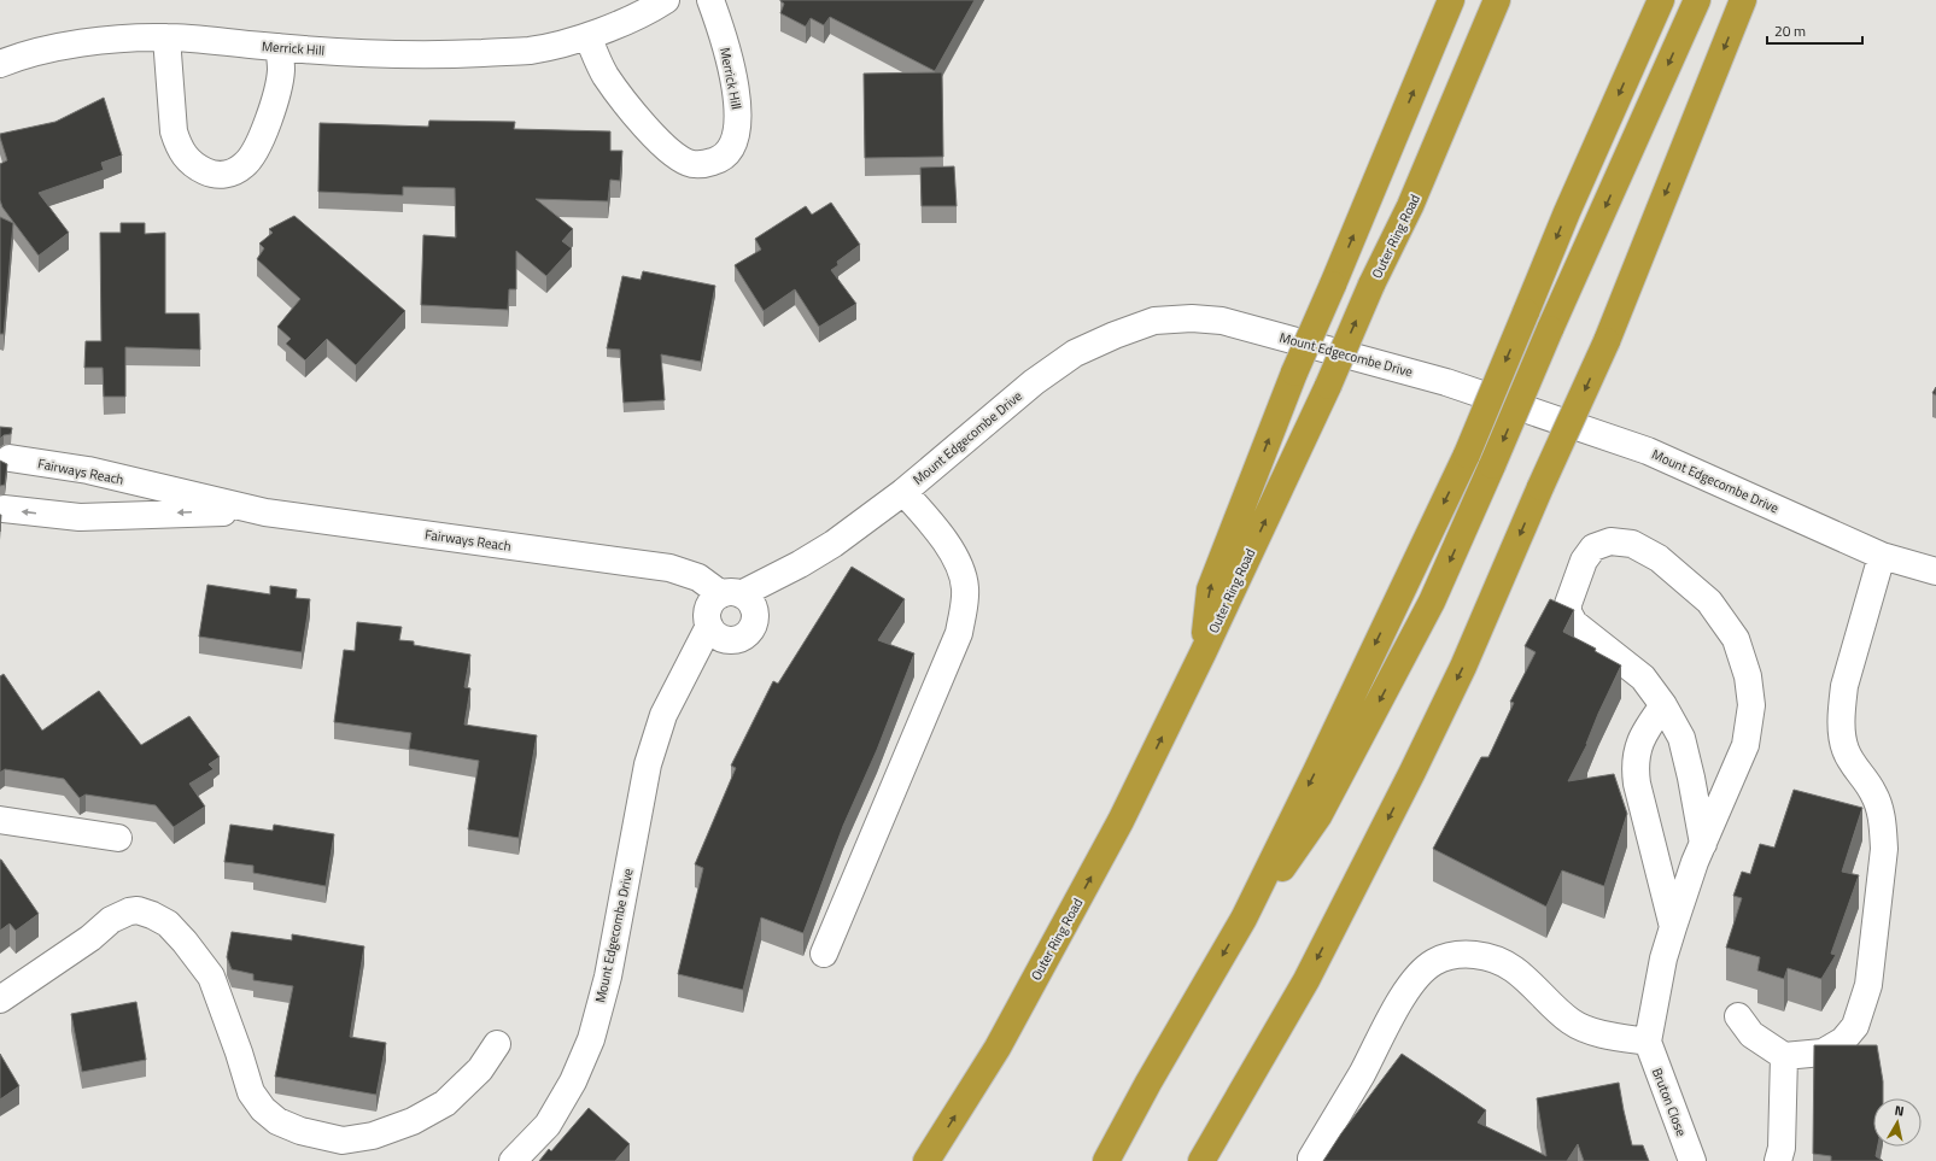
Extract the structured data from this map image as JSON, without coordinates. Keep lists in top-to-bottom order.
{
  "streets": {
    "highway": ["Outer Ring Road"],
    "street": [
      "Merrick Hill",
      "Mount Edgecombe Drive",
      "Fairways Reach",
      "Bruton Close"
    ]
  },
  "crossings": [
    ["Mount Edgecombe Drive", "Fairways Reach"]
  ],
  "scale_bar": "20 m",
  "north": "top"
}
